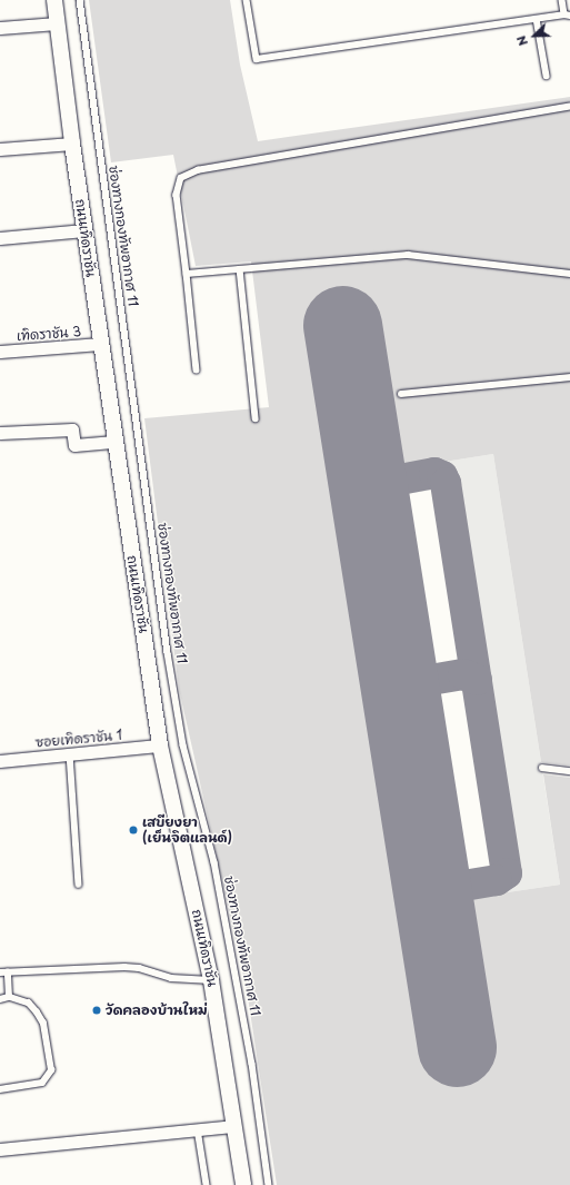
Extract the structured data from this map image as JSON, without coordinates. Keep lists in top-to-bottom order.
{
  "streets": {
    "street": ["ถนนเทิดราชัน", "เทิดราชัน 3", "ซอยเทิดราชัน 1"],
    "lane": ["ช่องทางกองทัพอากาศ 11"]
  },
  "crossings": [
    ["ถนนเทิดราชัน", "เทิดราชัน 3"],
    ["ถนนเทิดราชัน", "ซอยเทิดราชัน 1"]
  ],
  "places": ["เสบียงยา (เย็นจิตแลนด์)", "วัดคลองบ้านใหม่"],
  "north": "bottom left"
}
